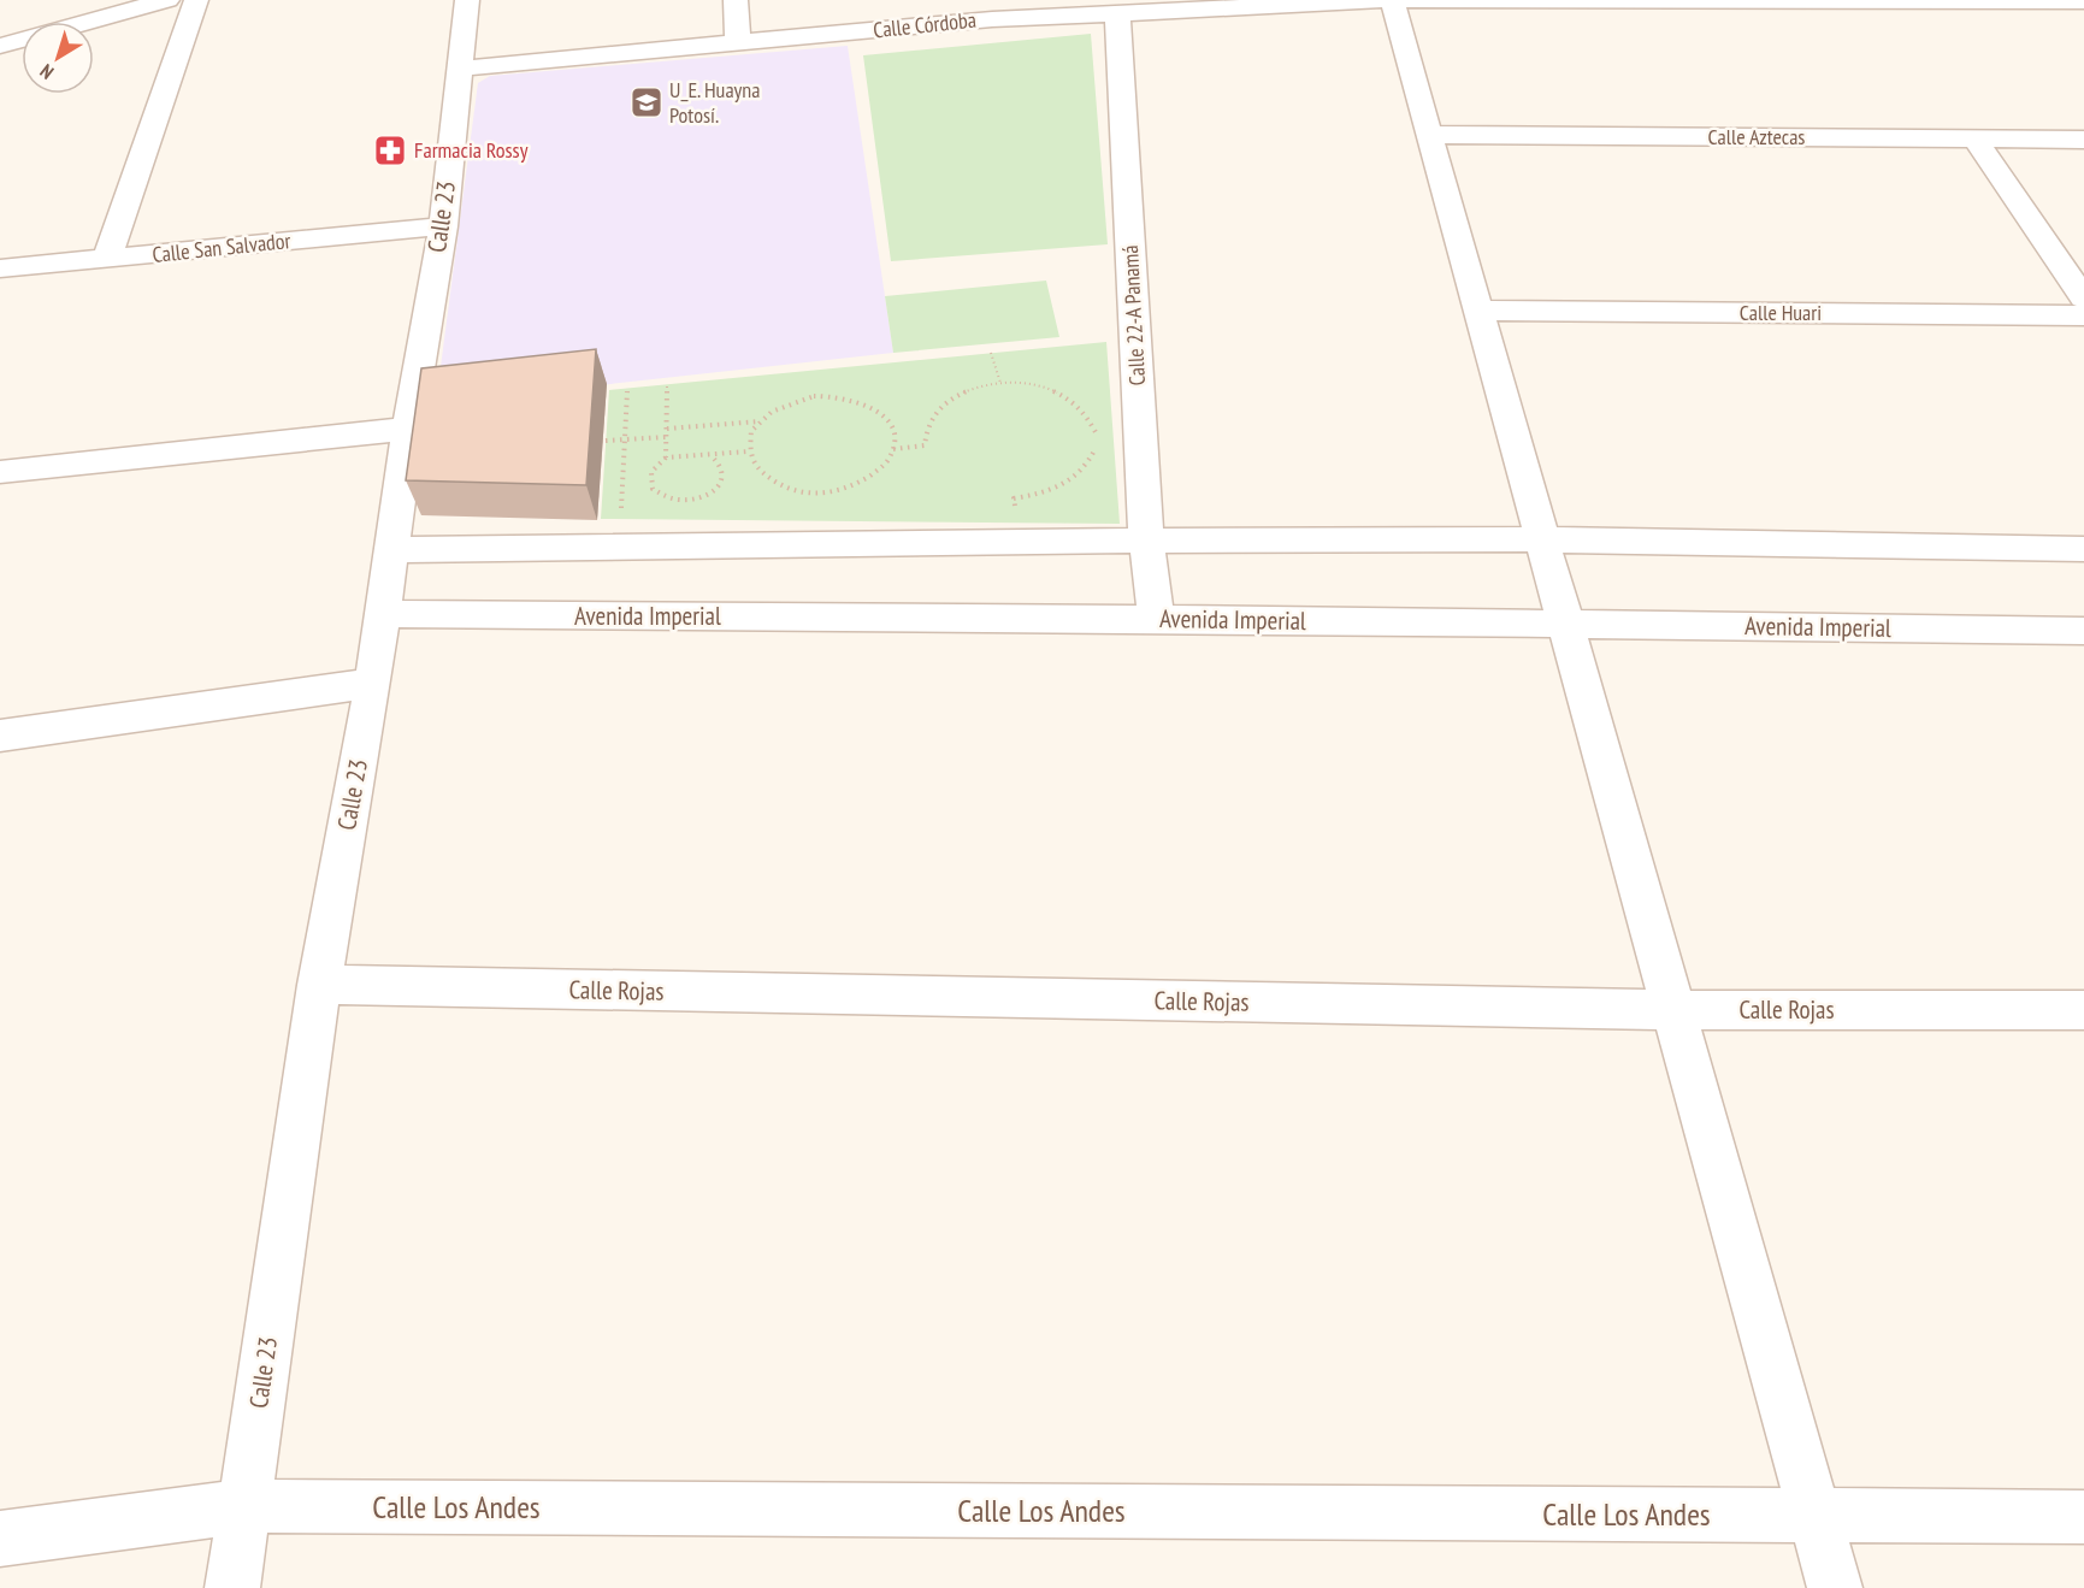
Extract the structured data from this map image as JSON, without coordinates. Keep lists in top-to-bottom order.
{
  "streets": {
    "street": [
      "Calle Córdoba",
      "Calle Aztecas",
      "Calle 23",
      "Calle San Salvador",
      "Calle Huari",
      "Calle 22-A Panamá",
      "Avenida Imperial",
      "Calle Rojas",
      "Calle Los Andes"
    ]
  },
  "crossings": [
    ["Calle Córdoba", "Calle 23"],
    ["Calle Córdoba", "Calle 22-A Panamá"],
    ["Calle 23", "Calle San Salvador"],
    ["Calle 23", "Avenida Imperial"],
    ["Calle 23", "Calle Rojas"],
    ["Calle 23", "Calle Los Andes"],
    ["Calle 22-A Panamá", "Avenida Imperial"]
  ],
  "places": {
    "school or university": ["U_E. Huayna Potosí."],
    "pharmacy": ["Farmacia Rossy"]
  },
  "north": "bottom left"
}
